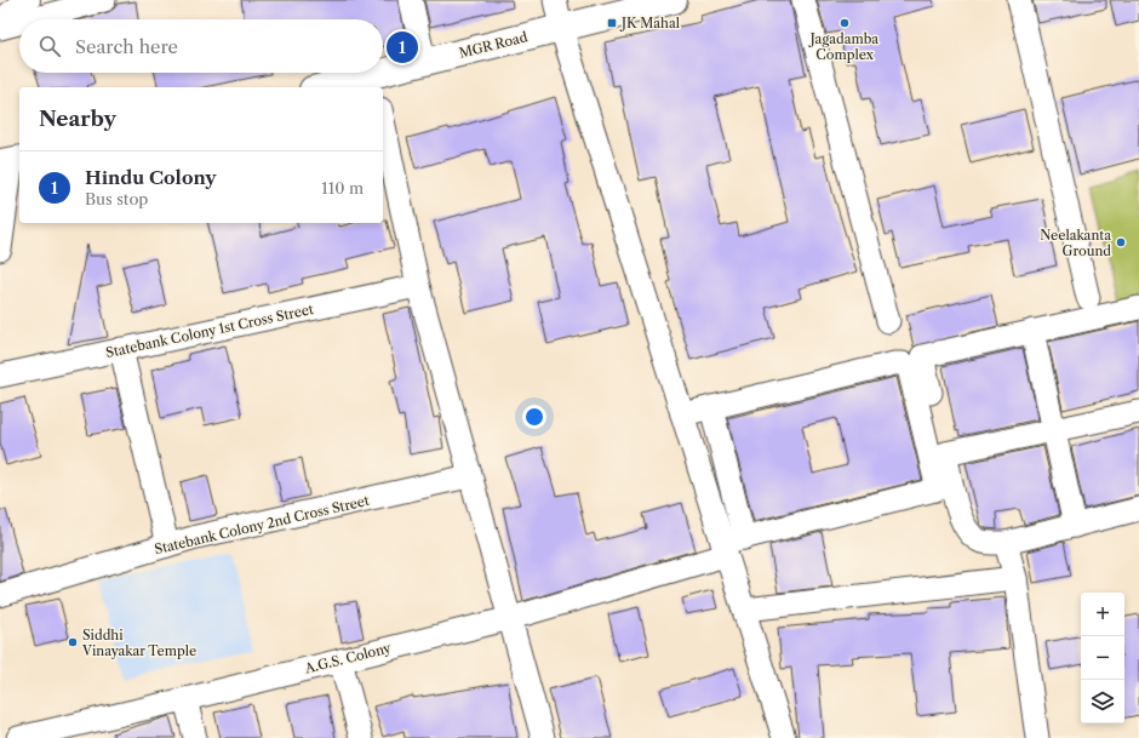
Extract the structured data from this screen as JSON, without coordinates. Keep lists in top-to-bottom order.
{
  "streets": {
    "street": [
      "MGR Road",
      "Statebank Colony 1st Cross Street",
      "Statebank Colony 2nd Cross Street",
      "A.G.S. Colony"
    ]
  },
  "places": {
    "transit": ["JK Mahal"],
    "other": ["Jagadamba Complex", "Neelakanta Ground", "Siddhi Vinayakar Temple"]
  },
  "page": {
    "search": "Search here",
    "pins": "1",
    "heading": "Nearby",
    "list": [
      {
        "mark": "1",
        "name": "Hindu Colony",
        "note": "Bus stop",
        "value": "110 m"
      }
    ],
    "map_buttons": ["+", "−"]
  }
}
